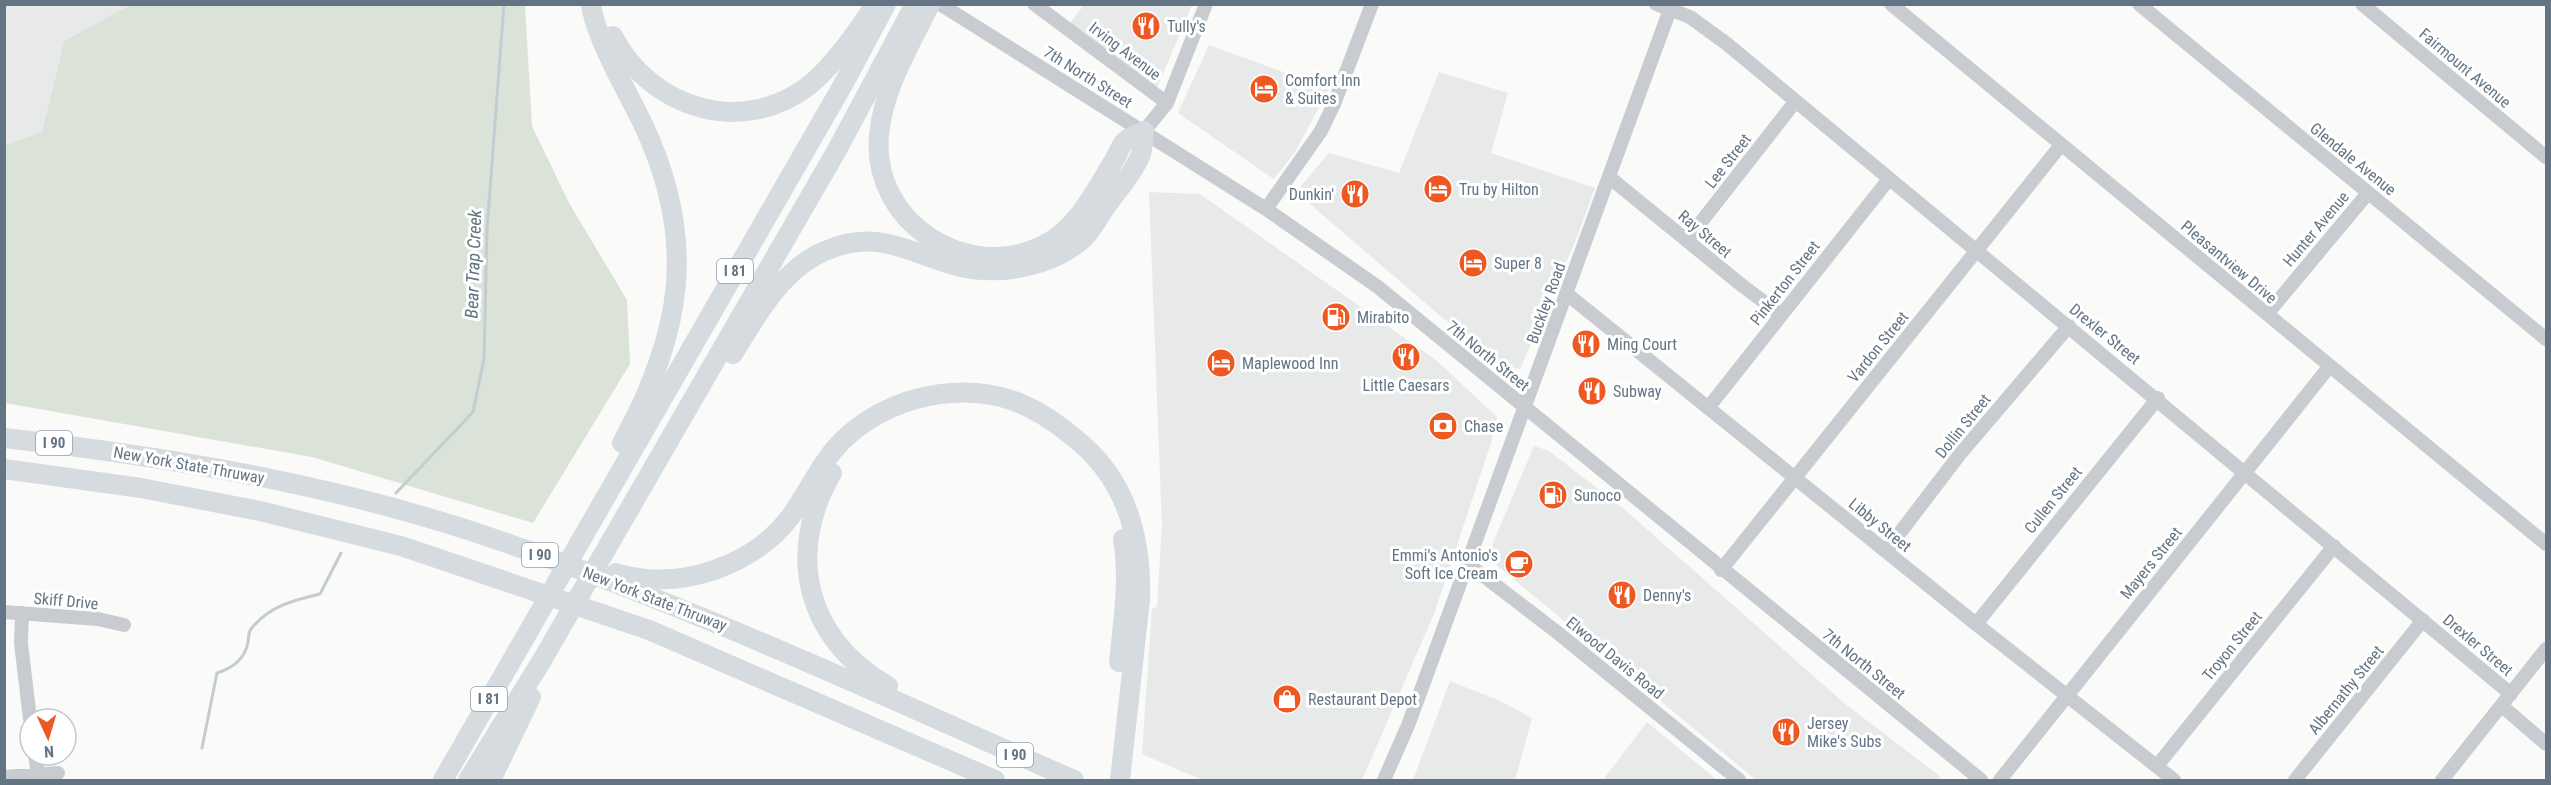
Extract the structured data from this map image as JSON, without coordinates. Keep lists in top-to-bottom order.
{
  "streets": {
    "highway": ["I 81", "I 90", "New York State Thruway"],
    "street": [
      "Irving Avenue",
      "Fairmount Avenue",
      "7th North Street",
      "Glendale Avenue",
      "Lee Street",
      "Hunter Avenue",
      "Ray Street",
      "Pleasantview Drive",
      "Pinkerton Street",
      "Buckley Road",
      "Drexler Street",
      "Vardon Street",
      "Dollin Street",
      "Cullen Street",
      "Libby Street",
      "Mayers Street",
      "Skiff Drive",
      "Troyon Street",
      "Elwood Davis Road",
      "Albernathy Street"
    ]
  },
  "crossings": [
    ["7th North Street", "Buckley Road"],
    ["7th North Street", "Vardon Street"],
    ["Glendale Avenue", "Hunter Avenue"],
    ["Lee Street", "Ray Street"],
    ["Lee Street", "Drexler Street"],
    ["Hunter Avenue", "Pleasantview Drive"],
    ["Ray Street", "Pinkerton Street"],
    ["Ray Street", "Buckley Road"],
    ["Pleasantview Drive", "Vardon Street"],
    ["Pleasantview Drive", "Mayers Street"],
    ["Pinkerton Street", "Drexler Street"],
    ["Pinkerton Street", "Libby Street"],
    ["Buckley Road", "Drexler Street"],
    ["Buckley Road", "Libby Street"],
    ["Buckley Road", "Elwood Davis Road"],
    ["Drexler Street", "Vardon Street"],
    ["Drexler Street", "Dollin Street"],
    ["Drexler Street", "Cullen Street"],
    ["Drexler Street", "Mayers Street"],
    ["Drexler Street", "Troyon Street"],
    ["Drexler Street", "Albernathy Street"],
    ["Vardon Street", "Libby Street"],
    ["Dollin Street", "Libby Street"],
    ["Cullen Street", "Libby Street"],
    ["Libby Street", "Mayers Street"],
    ["Libby Street", "Troyon Street"]
  ],
  "water": ["Bear Trap Creek"],
  "places": {
    "restaurant": [
      "Tully's",
      "Dunkin'",
      "Ming Court",
      "Little Caesars",
      "Subway",
      "Denny's",
      "Jersey Mike's Subs"
    ],
    "hotel": [
      "Comfort Inn & Suites",
      "Tru by Hilton",
      "Super 8",
      "Maplewood Inn"
    ],
    "fuel station": ["Mirabito", "Sunoco"],
    "bank": ["Chase"],
    "cafe": ["Emmi's Antonio's Soft Ice Cream"],
    "shop": ["Restaurant Depot"]
  },
  "north": "bottom"
}
